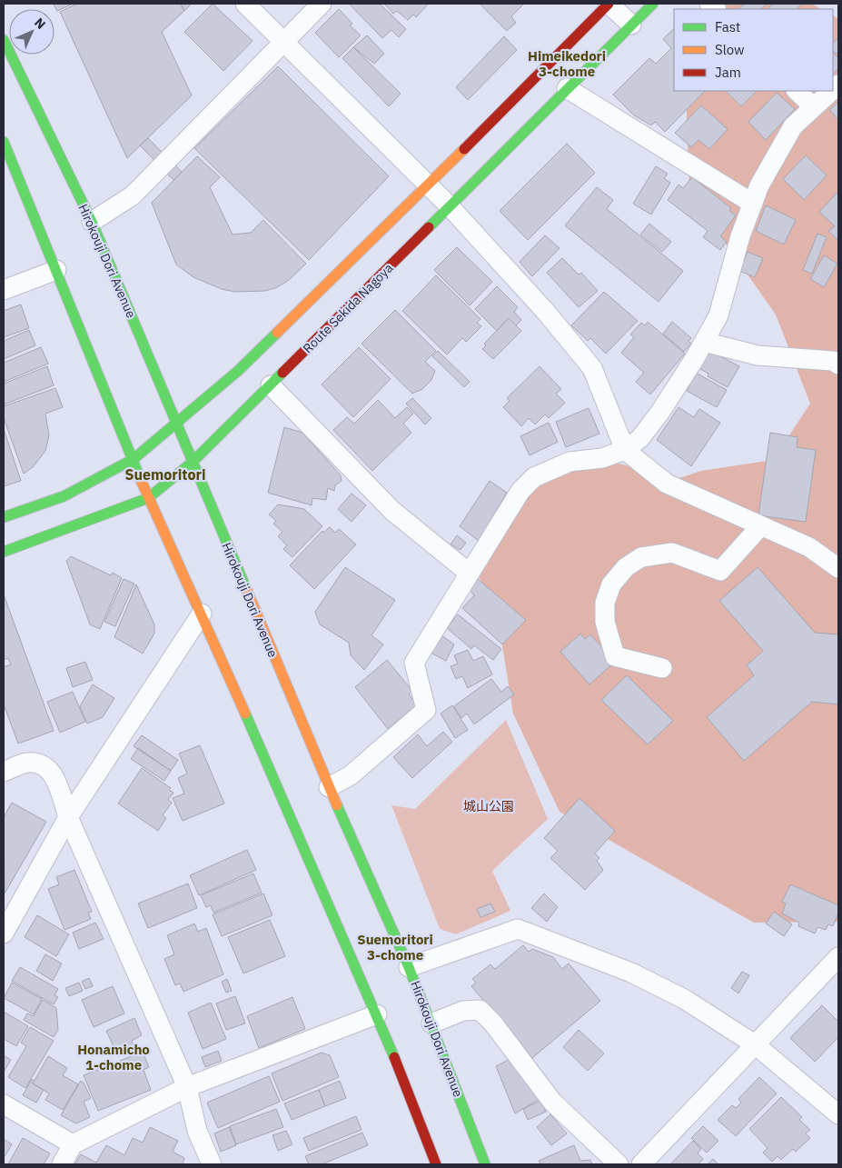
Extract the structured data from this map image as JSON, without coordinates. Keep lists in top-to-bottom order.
{
  "streets": {
    "main road": ["Hirokouji Dori Avenue", "Route Sekida Nagoya"]
  },
  "crossings": [
    ["Hirokouji Dori Avenue", "Route Sekida Nagoya"]
  ],
  "districts": [
    "Himeikedori 3-chome",
    "Suemoritori",
    "Suemoritori 3-chome",
    "Honamicho 1-chome"
  ],
  "parks": ["城山公園"],
  "legend": ["Fast", "Slow", "Jam"],
  "north": "top right"
}
